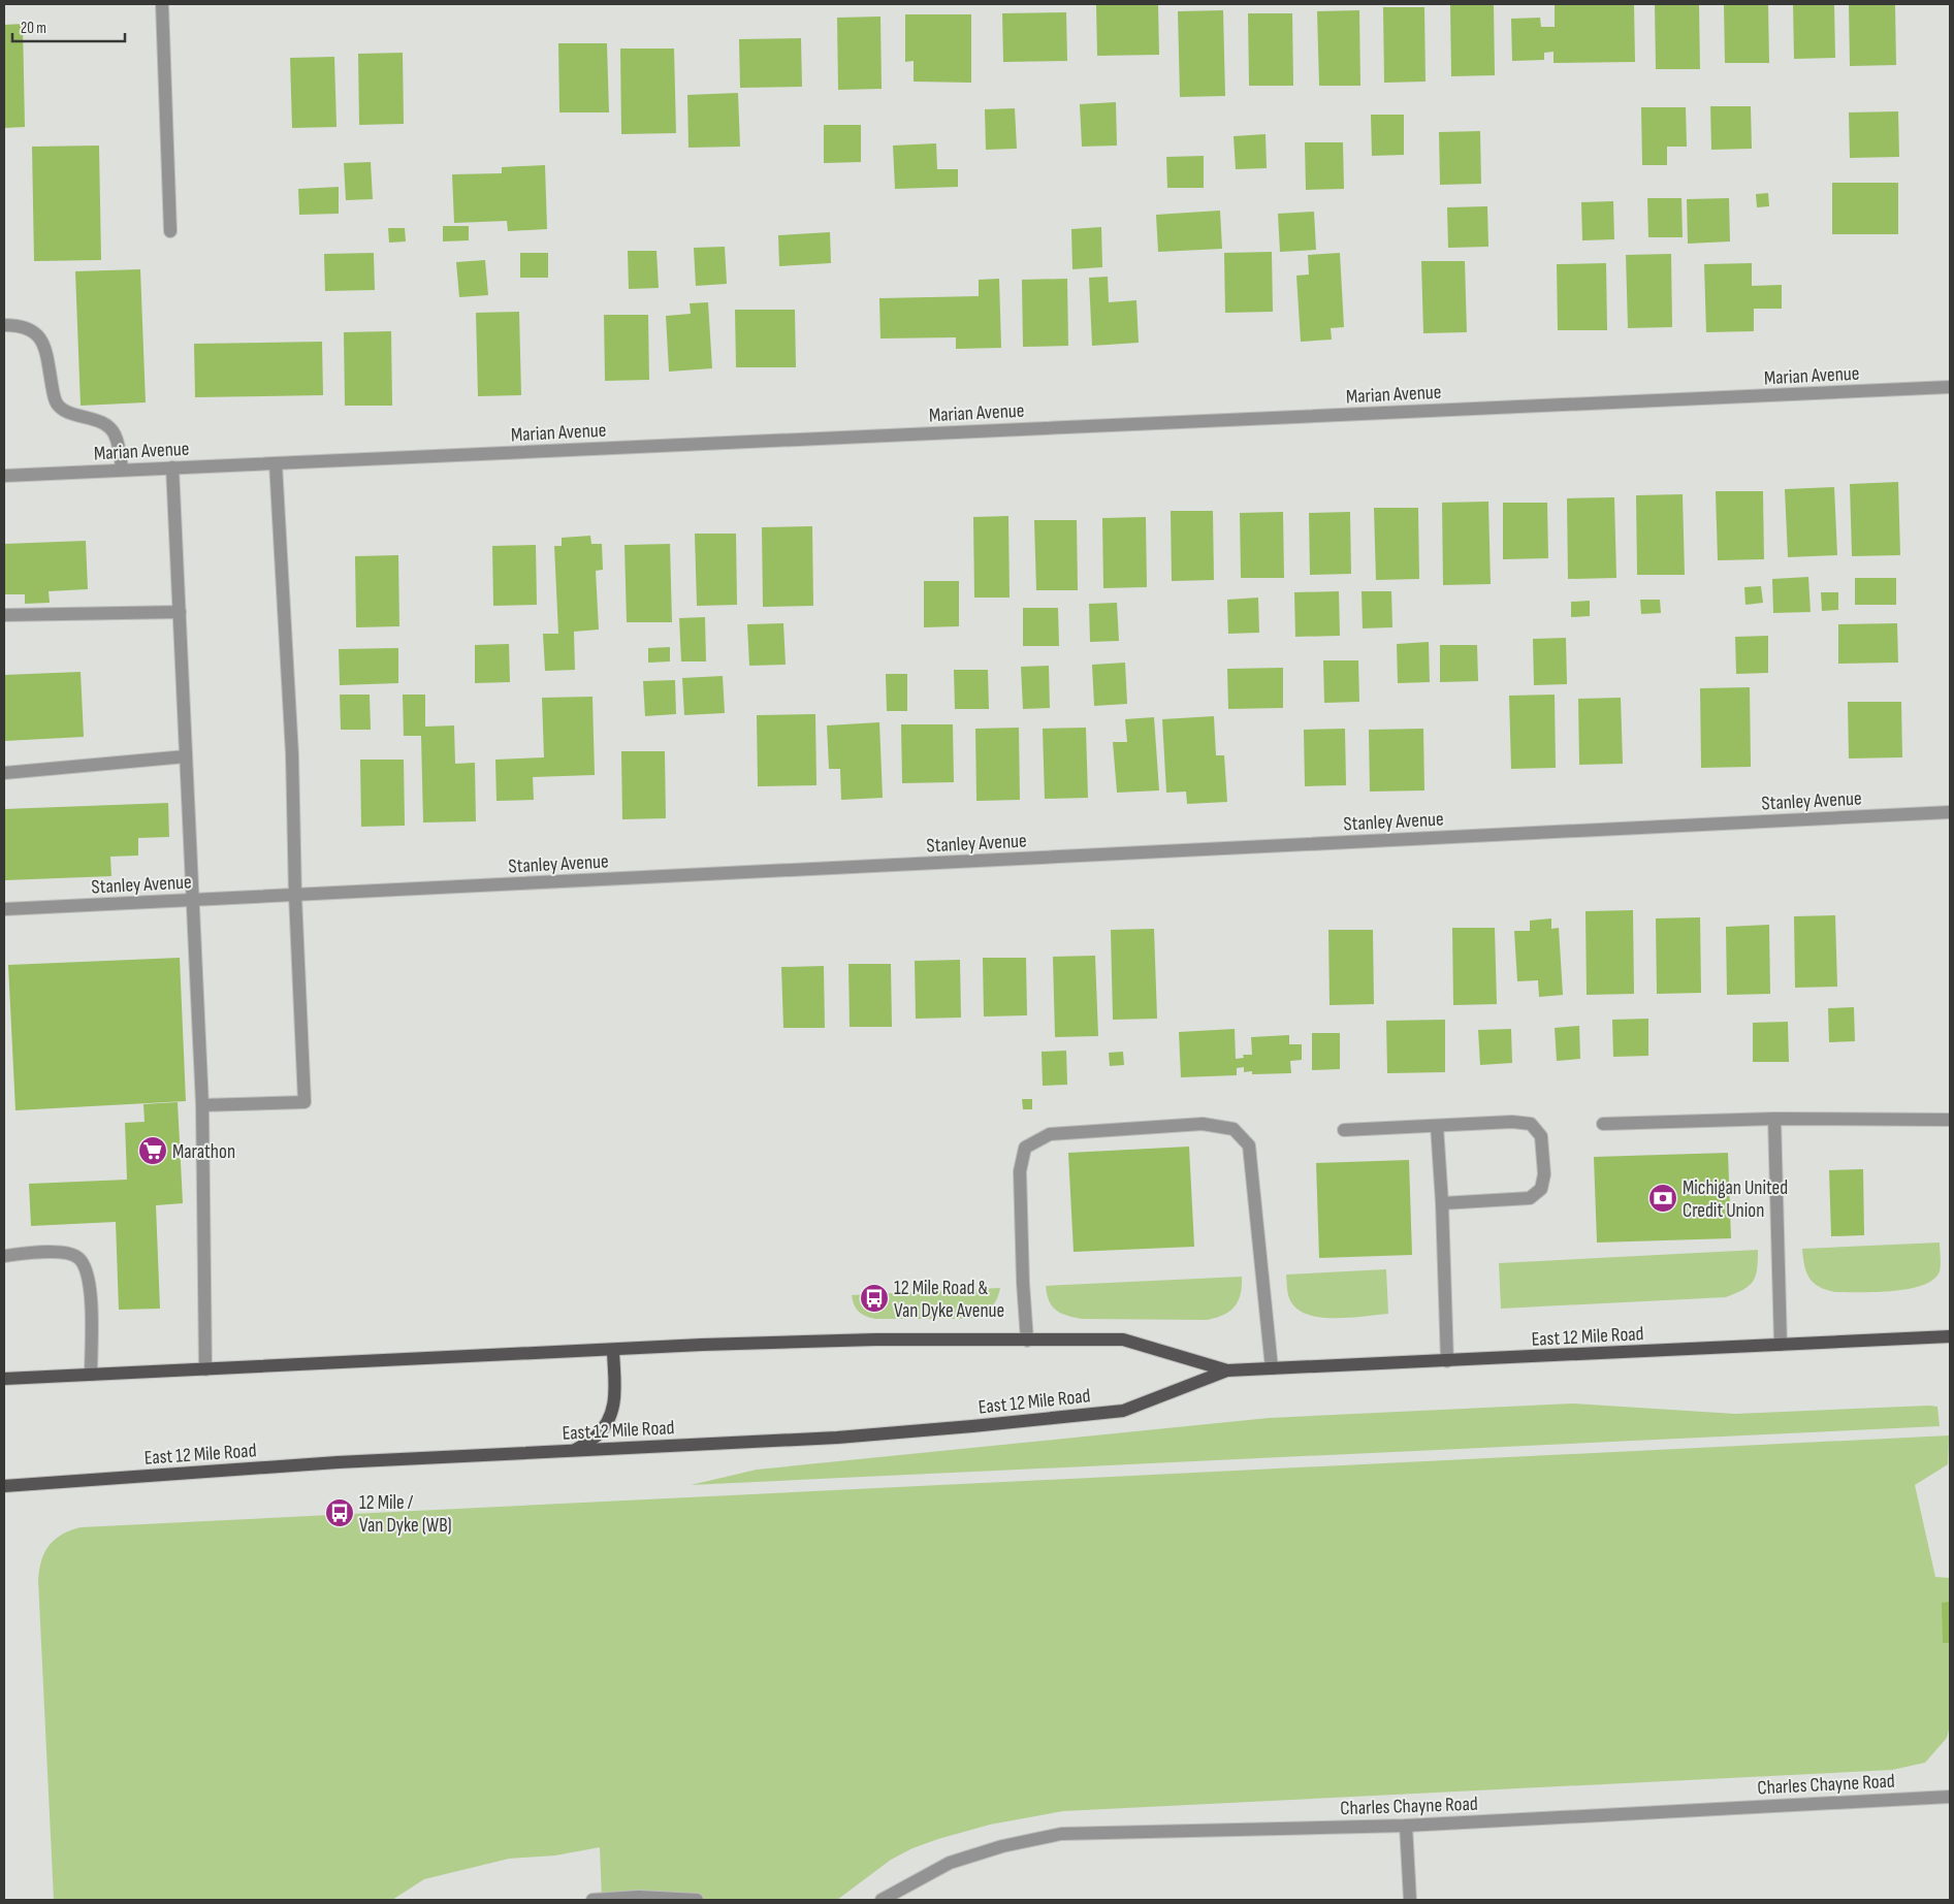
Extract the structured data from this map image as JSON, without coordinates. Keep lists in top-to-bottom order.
{
  "streets": {
    "main road": ["East 12 Mile Road"],
    "street": ["Marian Avenue", "Stanley Avenue", "Charles Chayne Road"]
  },
  "places": {
    "supermarket": ["Marathon"],
    "bank": ["Michigan United Credit Union"],
    "bus stop": ["12 Mile Road & Van Dyke Avenue", "12 Mile / Van Dyke (WB)"]
  },
  "scale_bar": "20 m"
}
